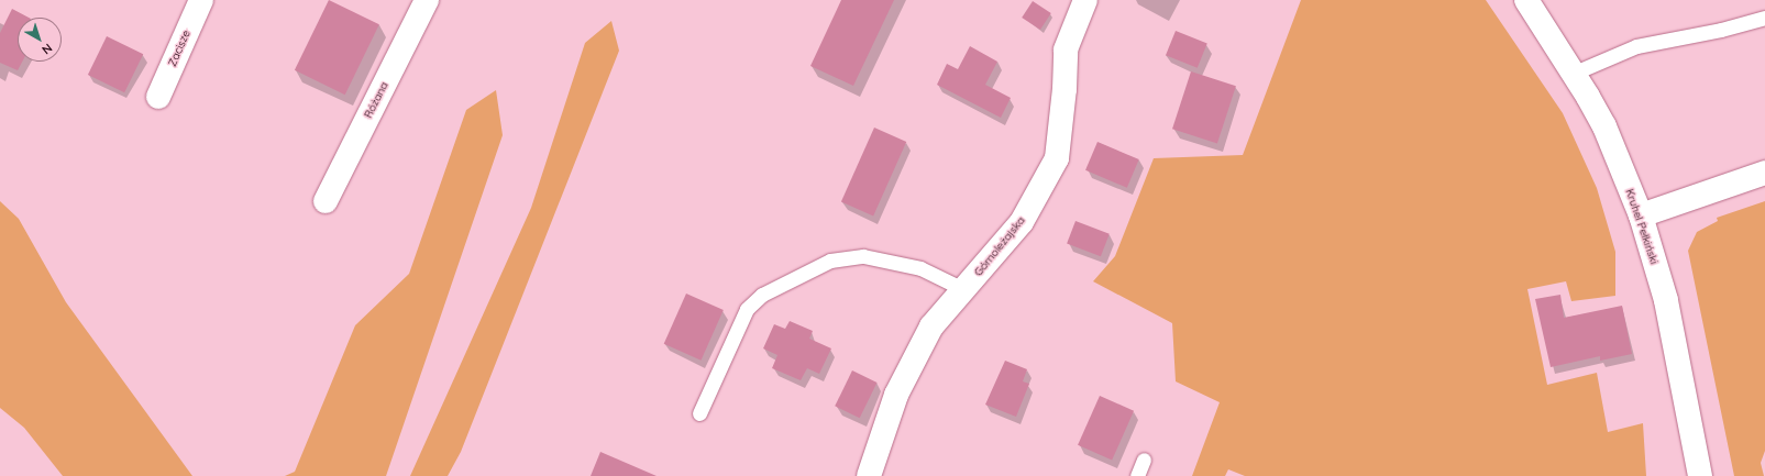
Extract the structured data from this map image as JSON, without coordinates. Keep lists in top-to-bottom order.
{
  "streets": {
    "street": [
      "Zacisze",
      "Różana",
      "Kruhel Pełkiński",
      "Górnoleżajska"
    ]
  },
  "north": "bottom right"
}
